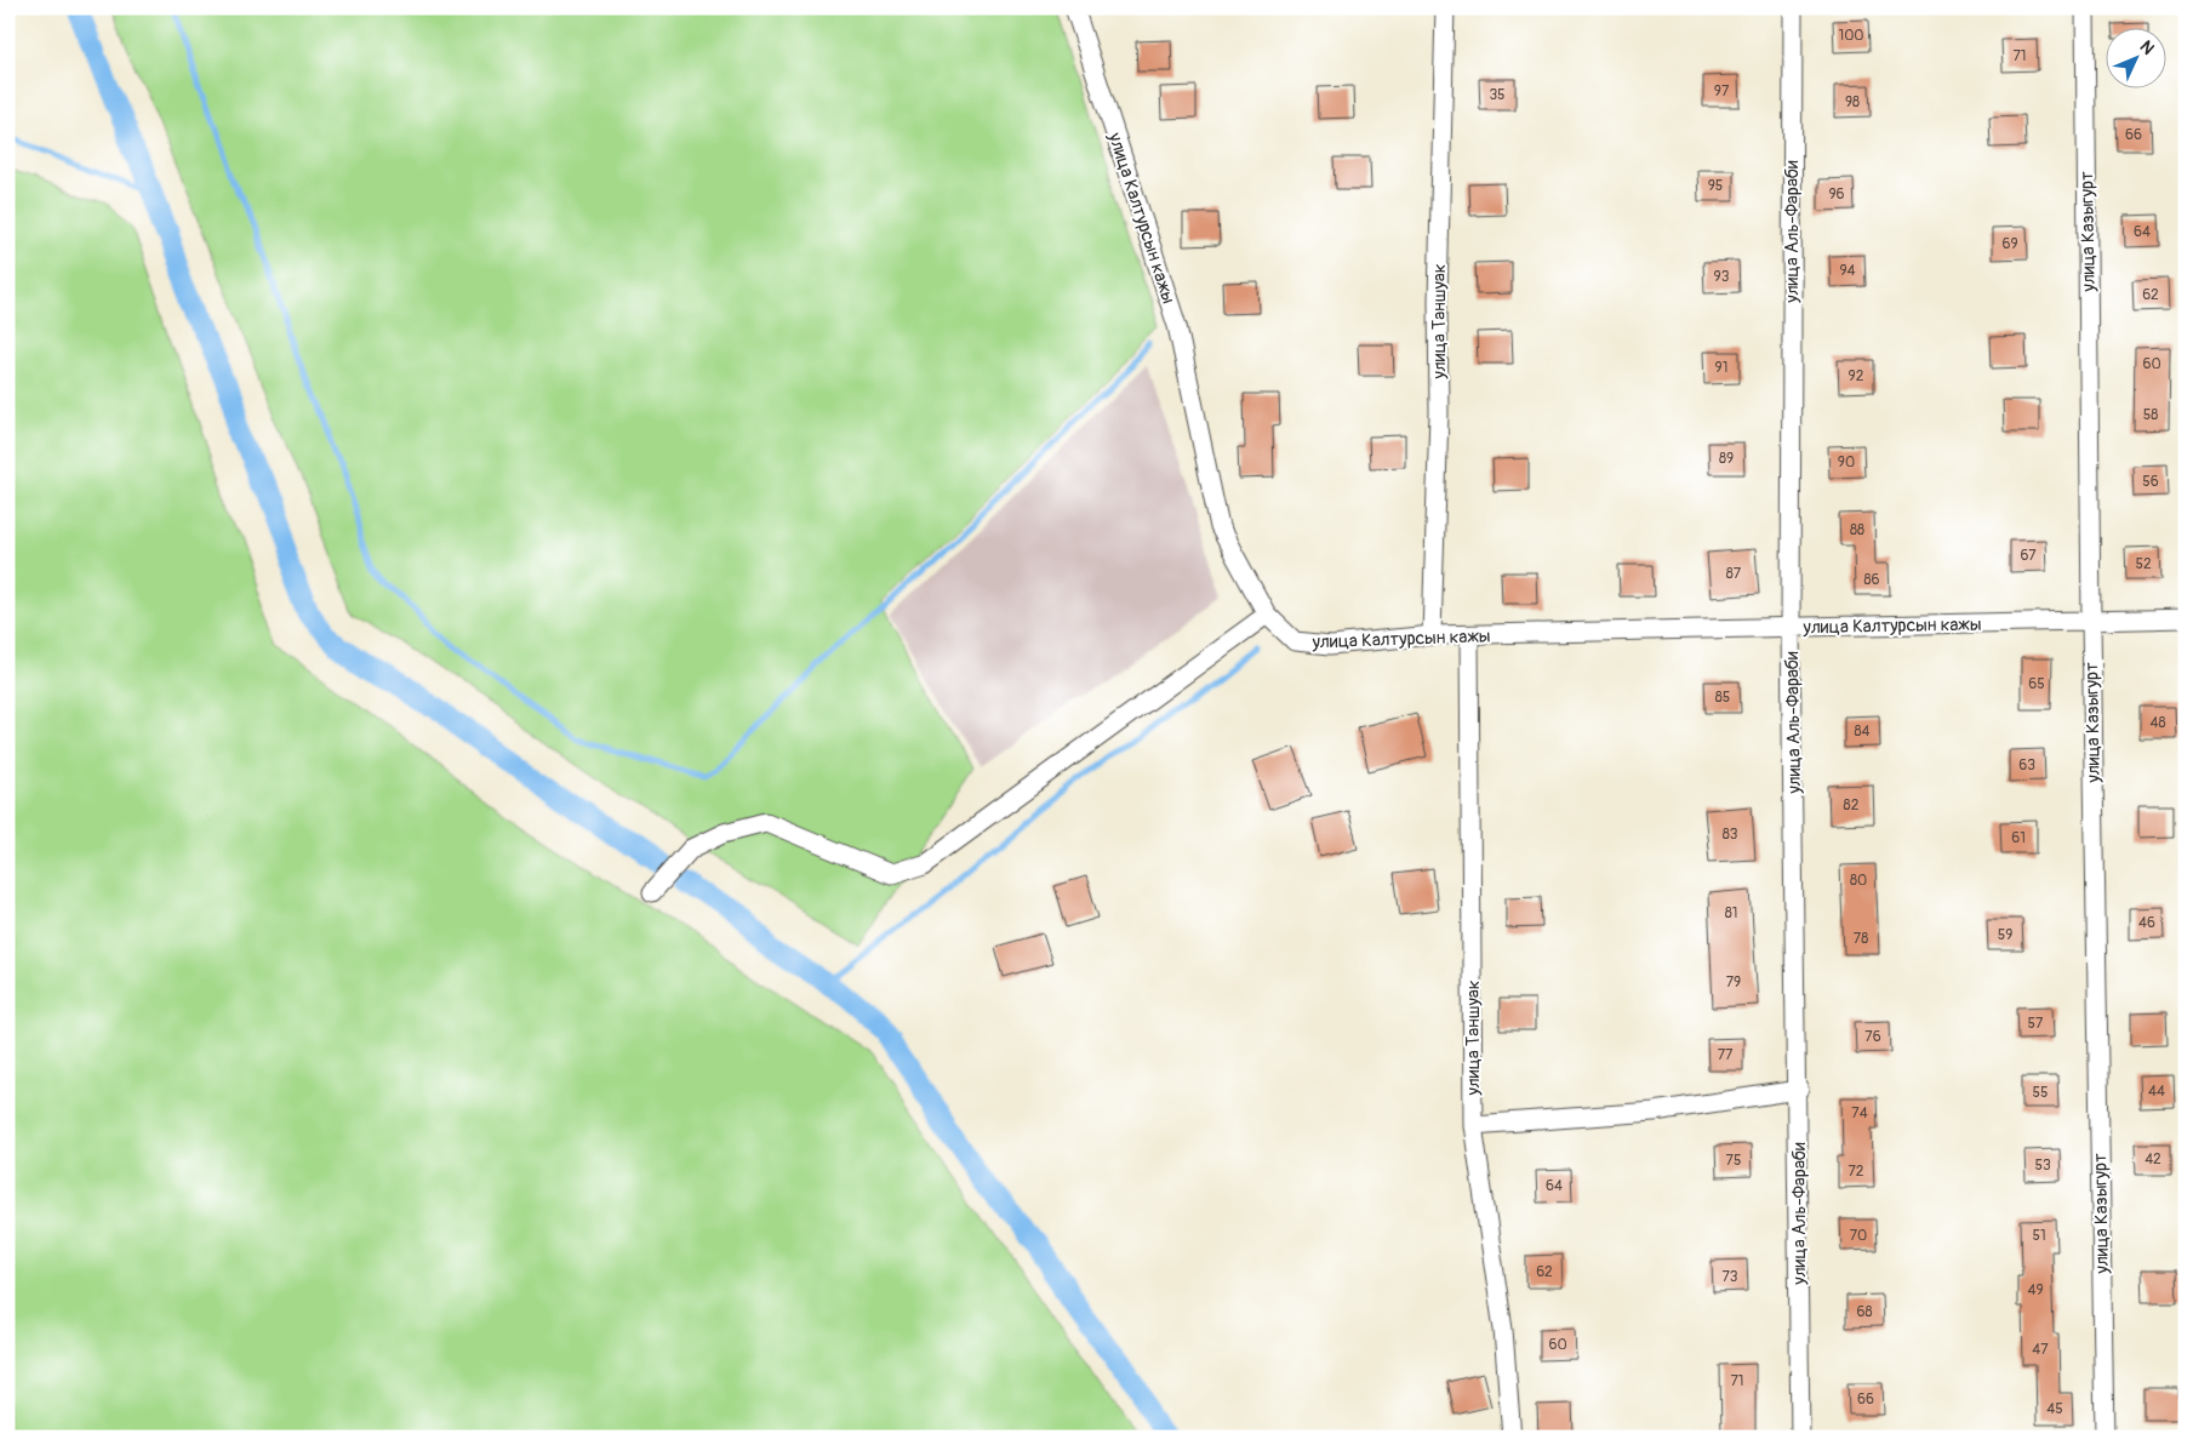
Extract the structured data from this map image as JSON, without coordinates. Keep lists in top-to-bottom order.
{
  "streets": {
    "street": [
      "улица Калтурсын кажы",
      "улица Аль-Фараби",
      "улица Казыгурт",
      "улица Таншуак"
    ]
  },
  "crossings": [
    ["улица Калтурсын кажы", "улица Аль-Фараби"],
    ["улица Калтурсын кажы", "улица Казыгурт"],
    ["улица Калтурсын кажы", "улица Таншуак"]
  ],
  "house_numbers": [
    "100",
    "71",
    "97",
    "35",
    "98",
    "66",
    "95",
    "96",
    "64",
    "69",
    "94",
    "93",
    "62",
    "60",
    "91",
    "92",
    "58",
    "89",
    "90",
    "56",
    "88",
    "67",
    "52",
    "87",
    "86",
    "65",
    "85",
    "48",
    "84",
    "63",
    "82",
    "83",
    "61",
    "80",
    "81",
    "46",
    "59",
    "78",
    "79",
    "57",
    "76",
    "77",
    "44",
    "55",
    "74",
    "42",
    "75",
    "53",
    "72",
    "64",
    "70",
    "51",
    "62",
    "73",
    "49",
    "68",
    "60",
    "47",
    "71",
    "66",
    "45"
  ],
  "north": "top right"
}
